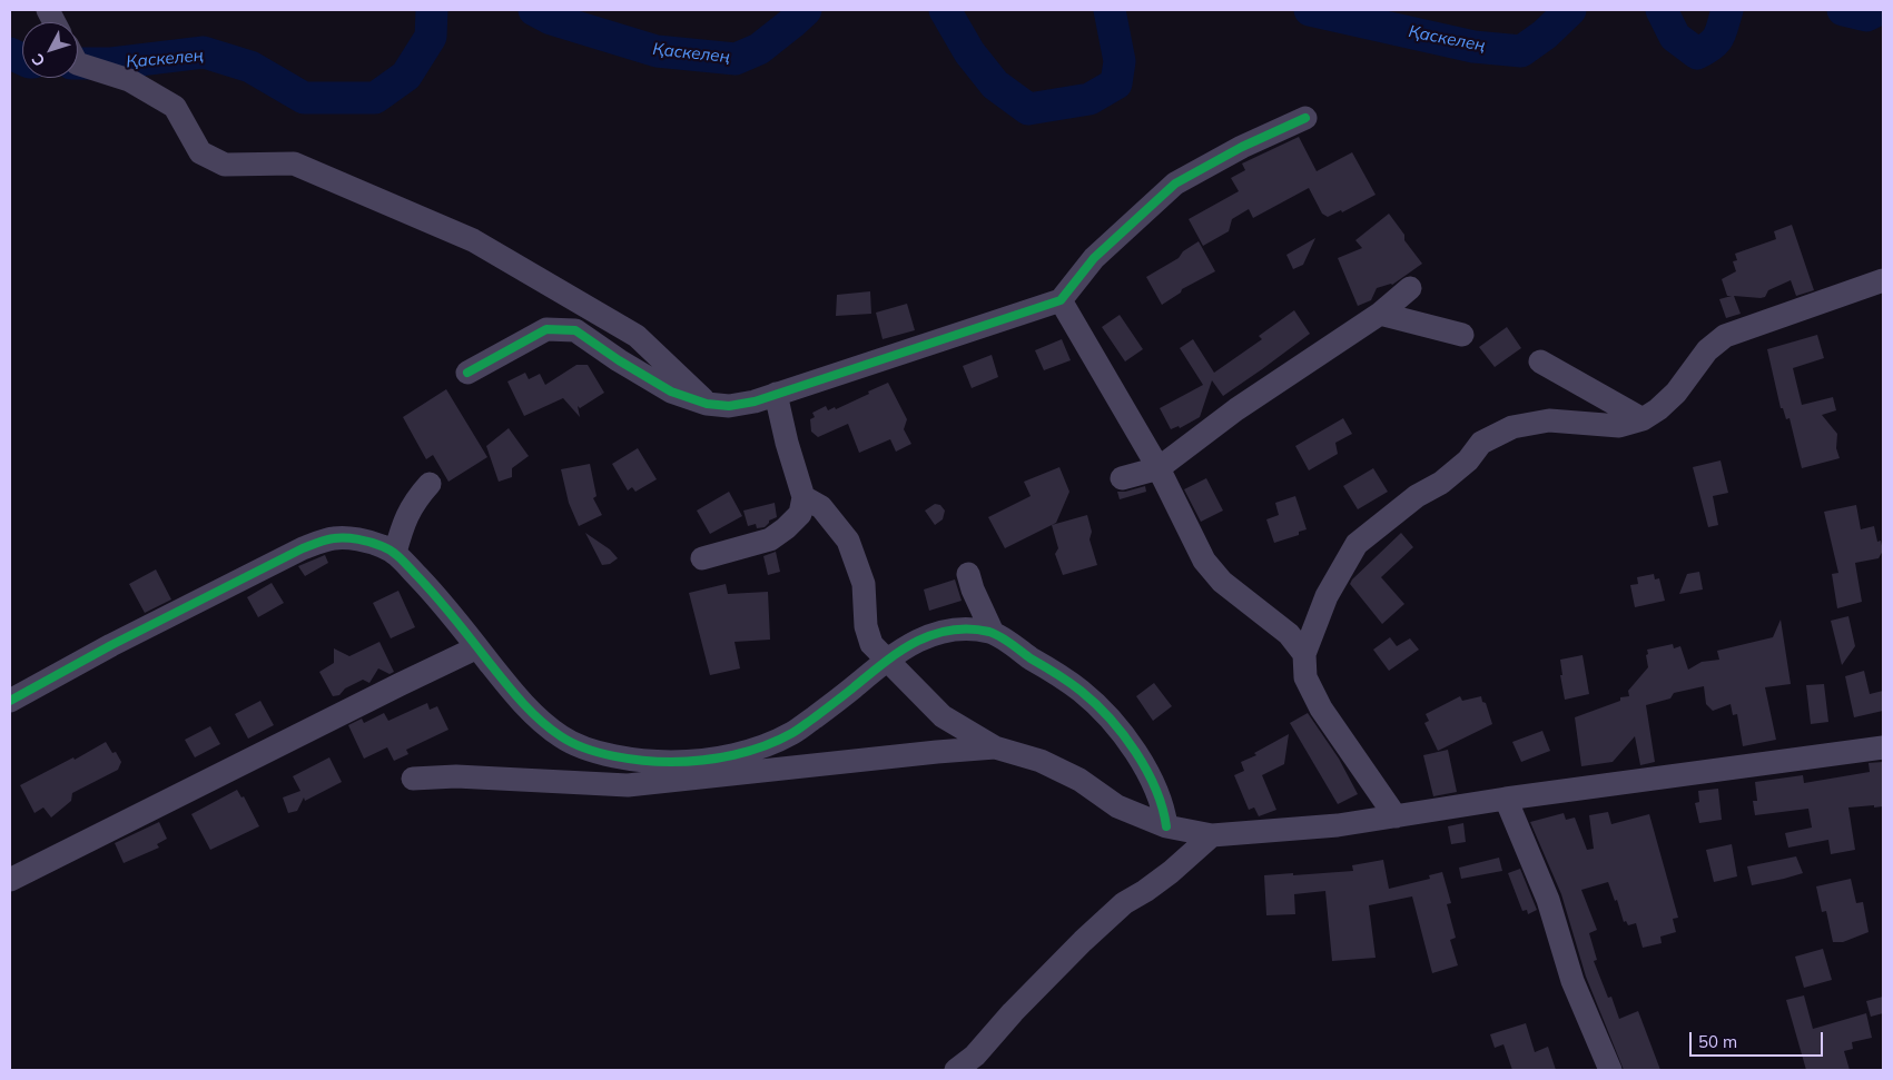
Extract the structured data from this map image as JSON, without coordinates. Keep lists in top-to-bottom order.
{
  "water": ["Қаскелең"],
  "scale_bar": "50 m",
  "north": "bottom left"
}
